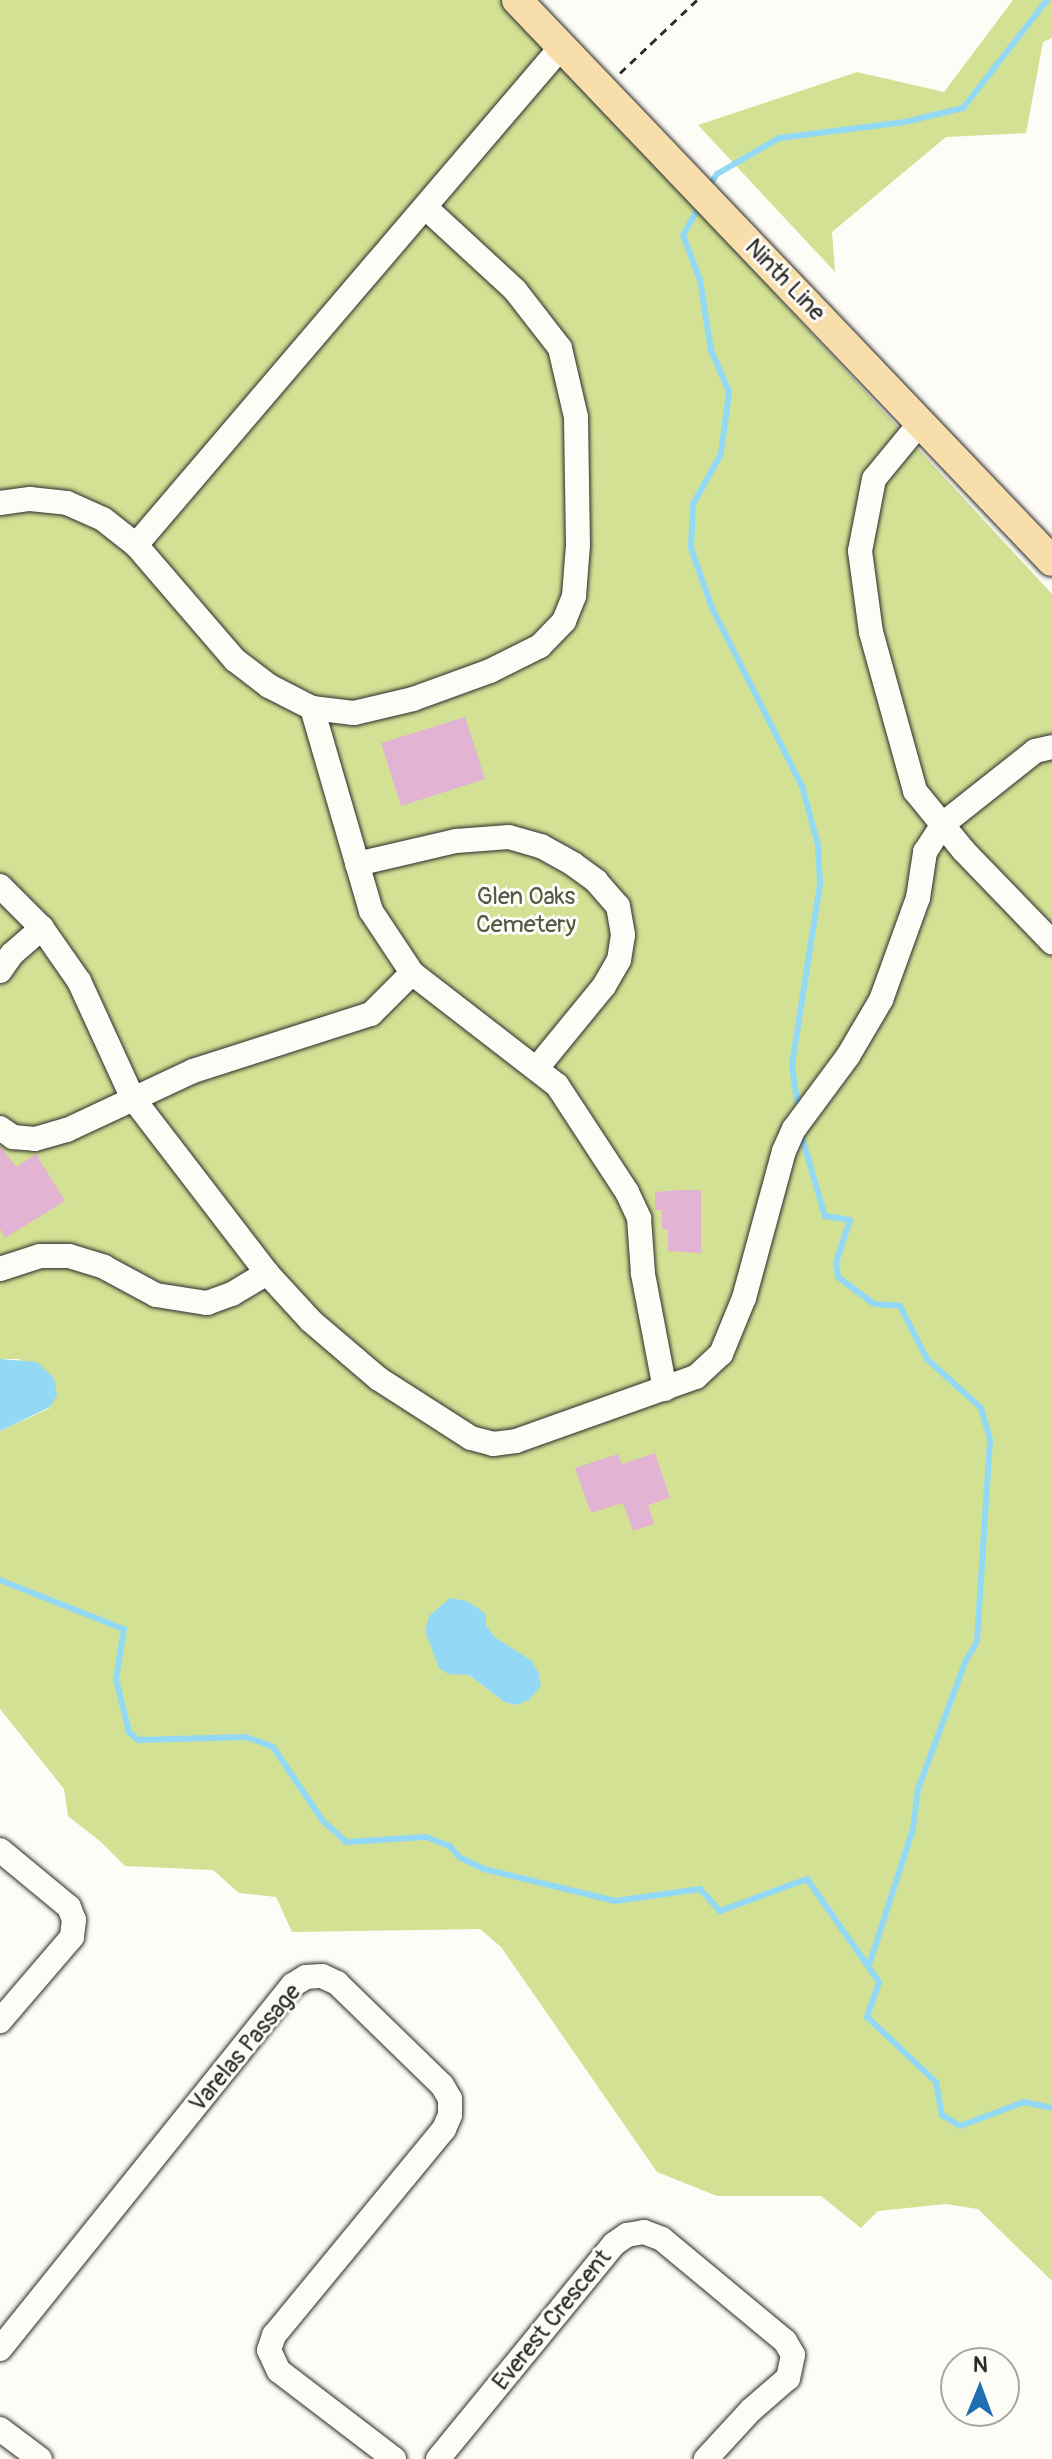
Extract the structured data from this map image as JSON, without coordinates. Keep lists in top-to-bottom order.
{
  "streets": {
    "main road": ["Ninth Line"],
    "street": ["Varelas Passage", "Everest Crescent"]
  },
  "parks": ["Glen Oaks Cemetery"],
  "north": "top"
}
